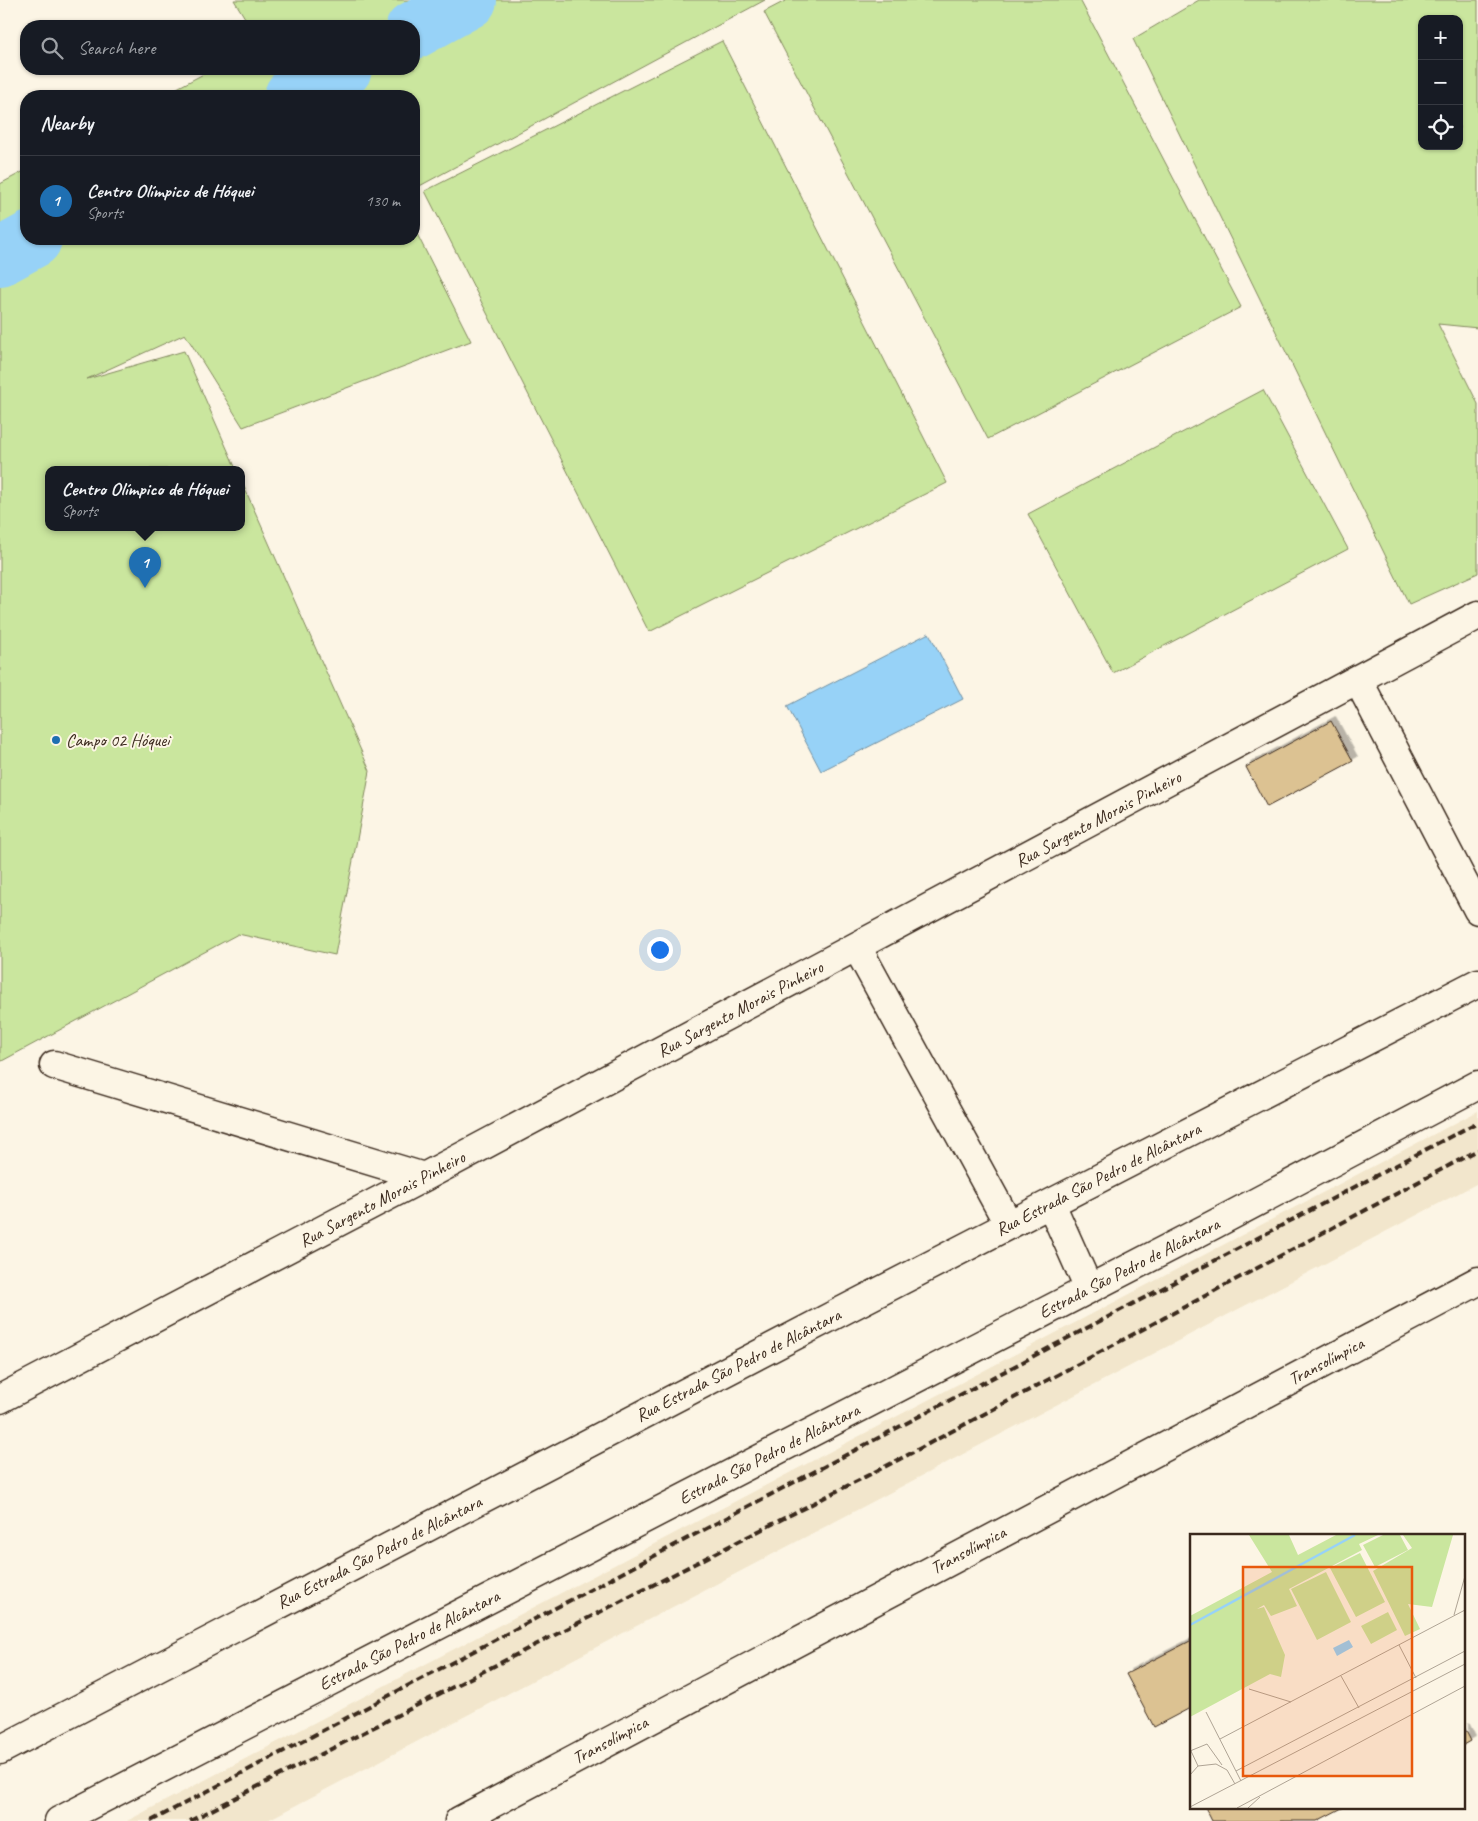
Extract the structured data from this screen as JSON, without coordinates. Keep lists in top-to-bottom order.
{
  "streets": {
    "street": [
      "Rua Sargento Morais Pinheiro",
      "Rua Estrada São Pedro de Alcântara",
      "Estrada São Pedro de Alcântara",
      "Transolímpica"
    ]
  },
  "places": ["Campo 02 Hóquei"],
  "page": {
    "map_buttons": ["+", "−"],
    "search": "Search here",
    "heading": "Nearby",
    "list": [
      {
        "mark": "1",
        "name": "Centro Olímpico de Hóquei",
        "note": "Sports",
        "value": "130 m"
      }
    ],
    "popup": ["Centro Olímpico de Hóquei", "Sports"],
    "pins": "1"
  }
}
